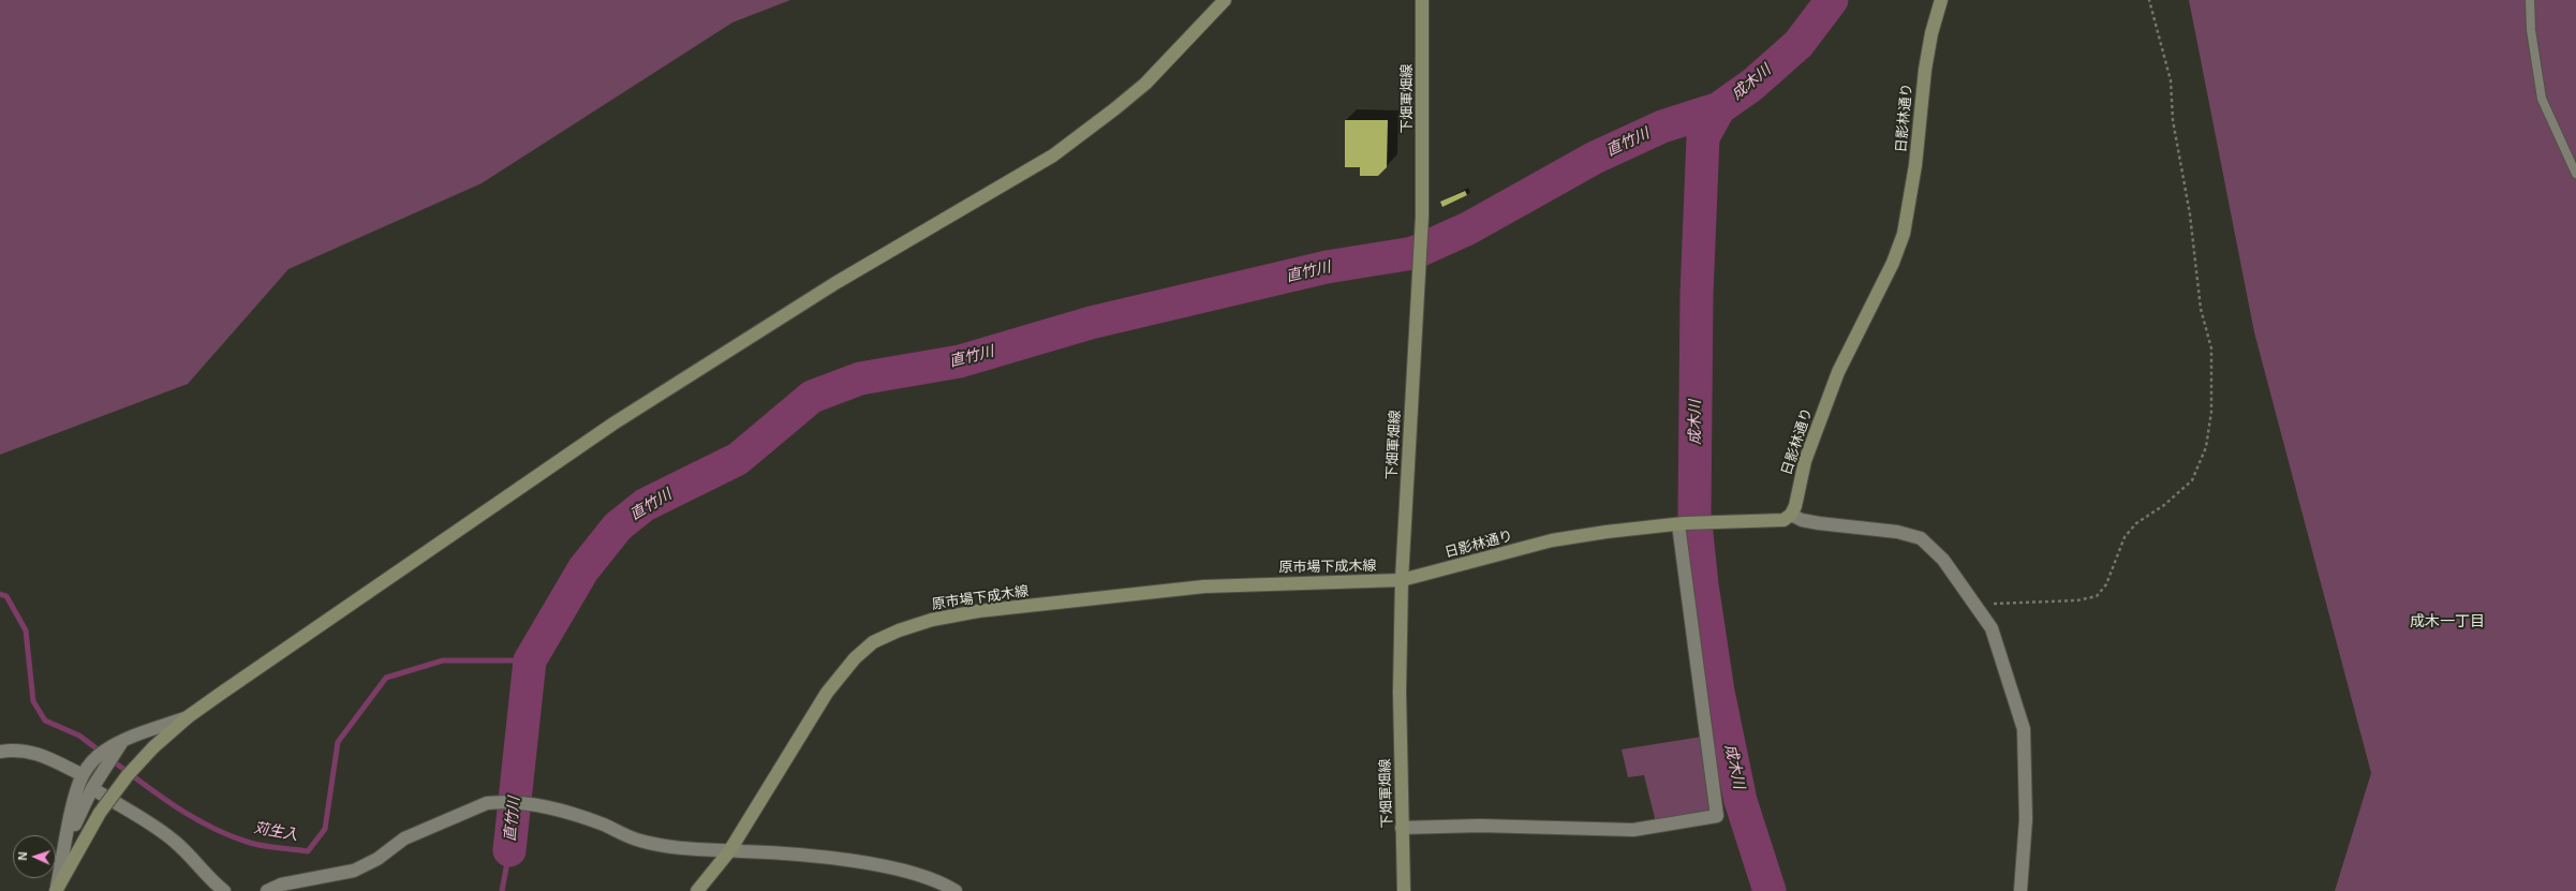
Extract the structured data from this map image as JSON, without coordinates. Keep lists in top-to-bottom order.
{
  "streets": {
    "street": ["下畑軍畑線", "日影林通り", "原市場下成木線"]
  },
  "crossings": [
    ["下畑軍畑線", "日影林通り"],
    ["下畑軍畑線", "原市場下成木線"],
    ["日影林通り", "原市場下成木線"]
  ],
  "districts": ["成木一丁目"],
  "water": ["成木川", "直竹川", "苅生入"],
  "north": "left"
}
